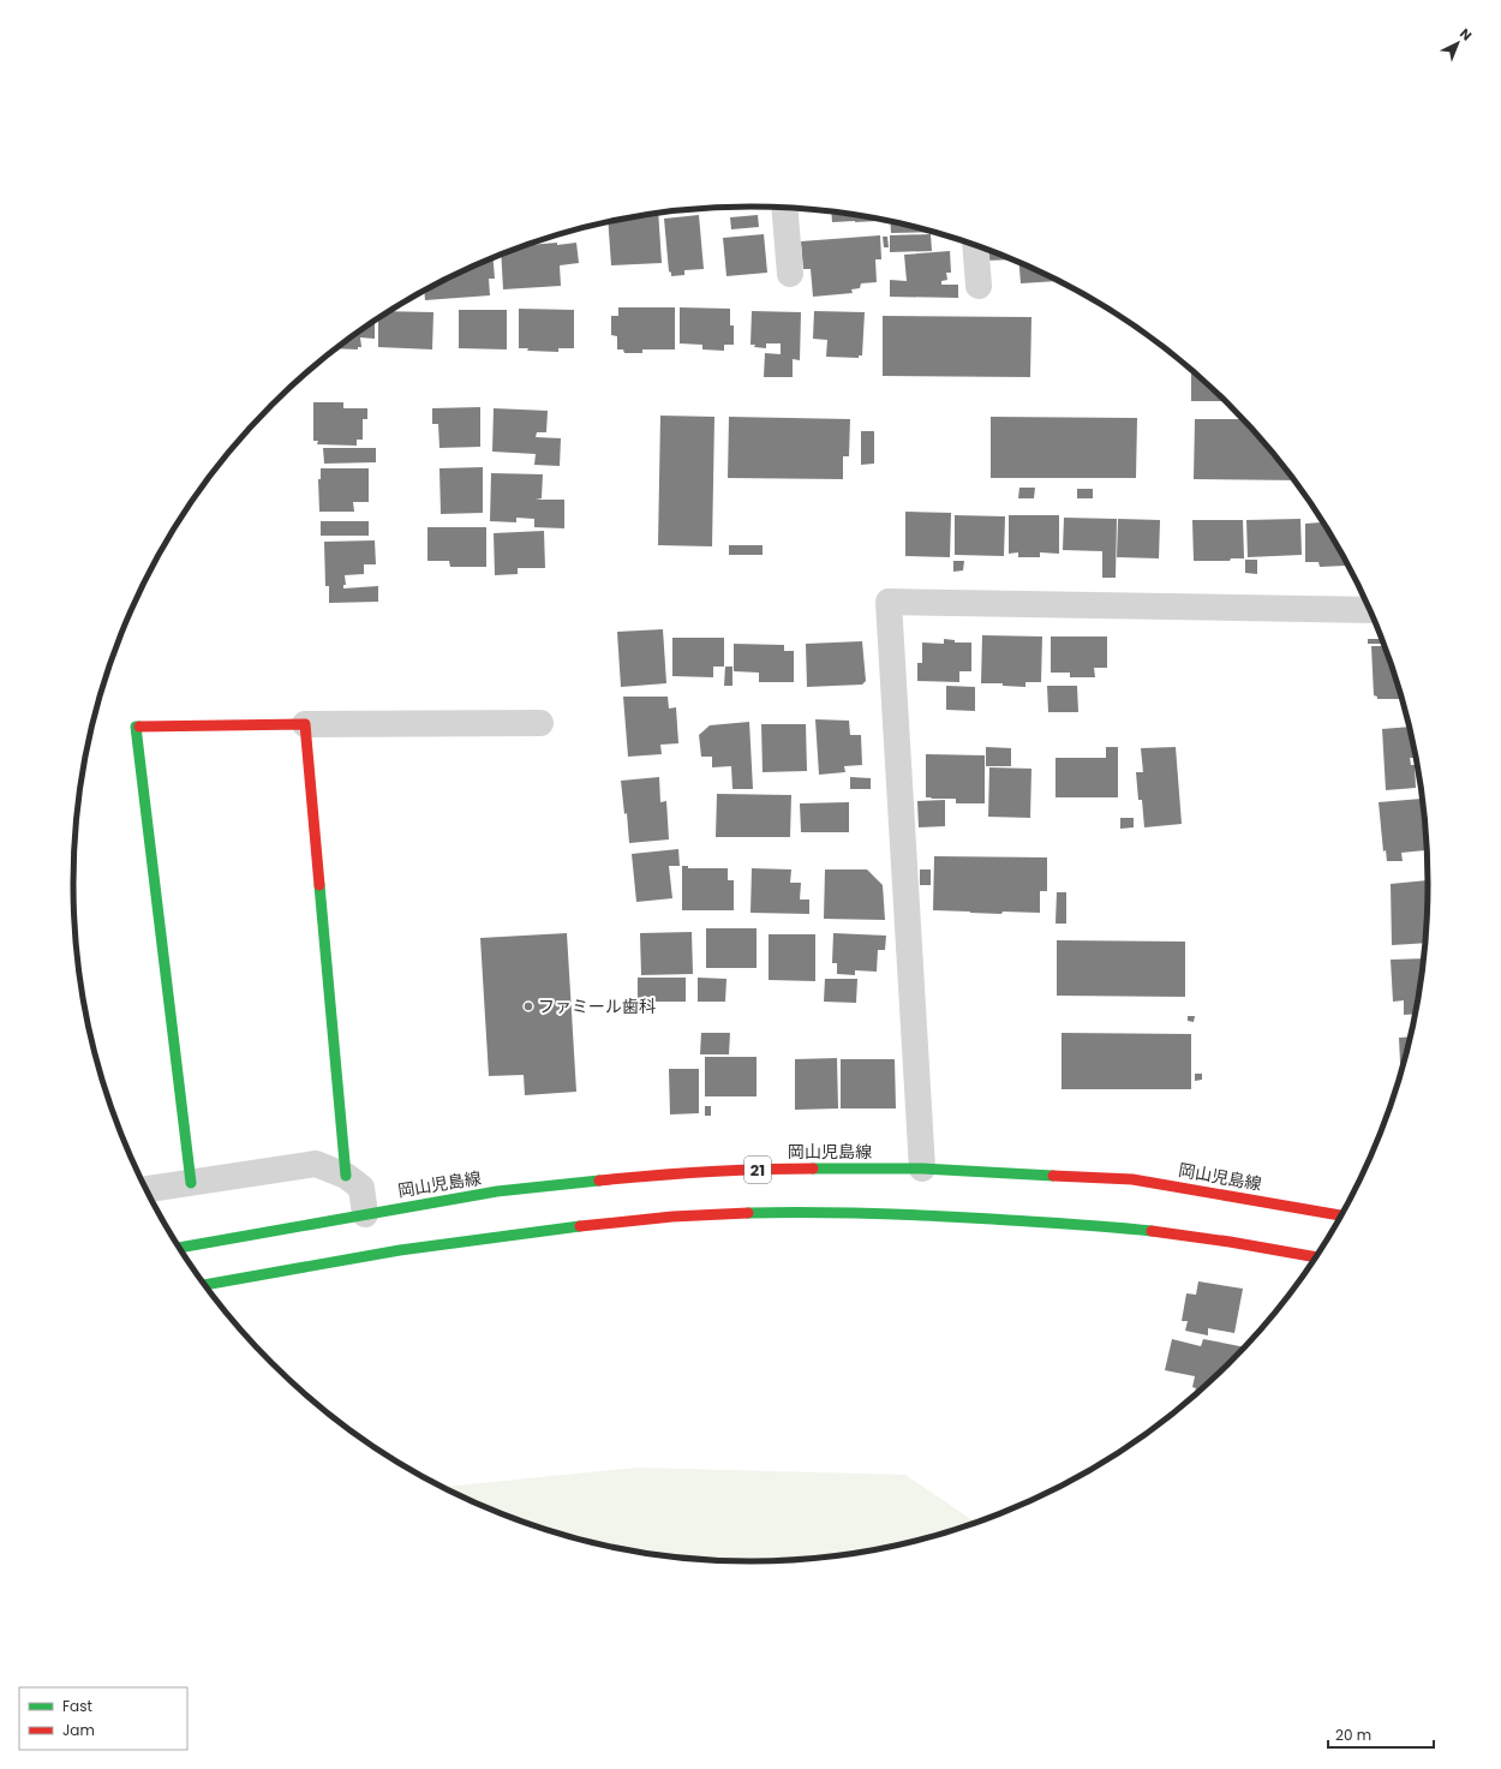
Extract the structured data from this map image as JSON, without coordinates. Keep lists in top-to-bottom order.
{
  "streets": {
    "main road": ["岡山児島線", "21"]
  },
  "places": ["ファミール歯科"],
  "legend": ["Fast", "Jam"],
  "scale_bar": "20 m",
  "north": "top right"
}
